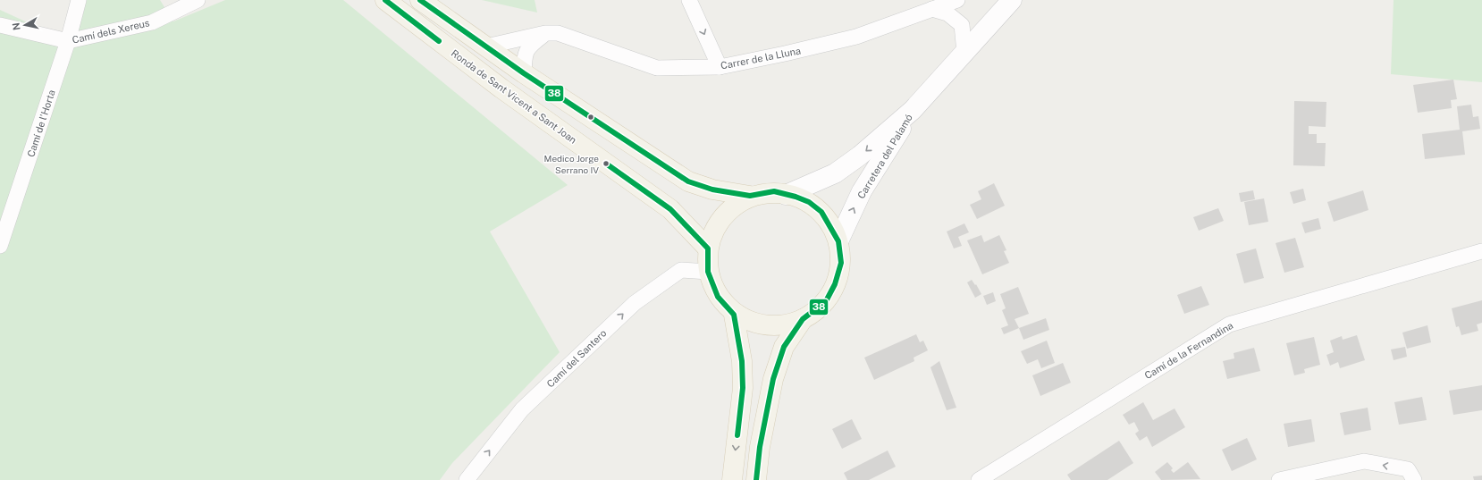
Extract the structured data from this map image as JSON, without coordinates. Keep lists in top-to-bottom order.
{
  "streets": {
    "main road": ["Ronda de Sant Vicent a Sant Joan"],
    "street": [
      "Camí dels Xereus",
      "Carrer de la Lluna",
      "Camí de l'Horta",
      "Carretera del Palamó",
      "Camí de la Fernandina",
      "Camí del Santero"
    ]
  },
  "crossings": [
    ["Camí dels Xereus", "Camí de l'Horta"]
  ],
  "one_way": ["Camí del Santero"],
  "places": ["Medico Jorge Serrano IV"],
  "lines": ["transit line 38"],
  "north": "left"
}
